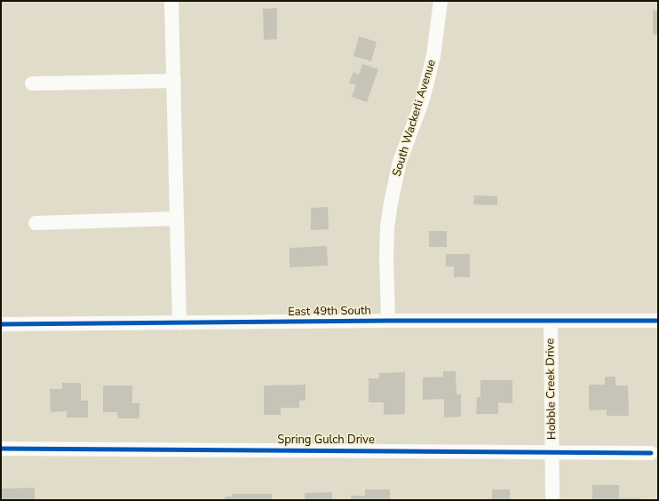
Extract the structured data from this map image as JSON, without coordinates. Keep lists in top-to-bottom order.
{
  "streets": {
    "street": [
      "South Wackerli Avenue",
      "East 49th South",
      "Hobble Creek Drive",
      "Spring Gulch Drive"
    ]
  },
  "crossings": [
    ["South Wackerli Avenue", "East 49th South"],
    ["East 49th South", "Hobble Creek Drive"],
    ["Hobble Creek Drive", "Spring Gulch Drive"]
  ]
}
